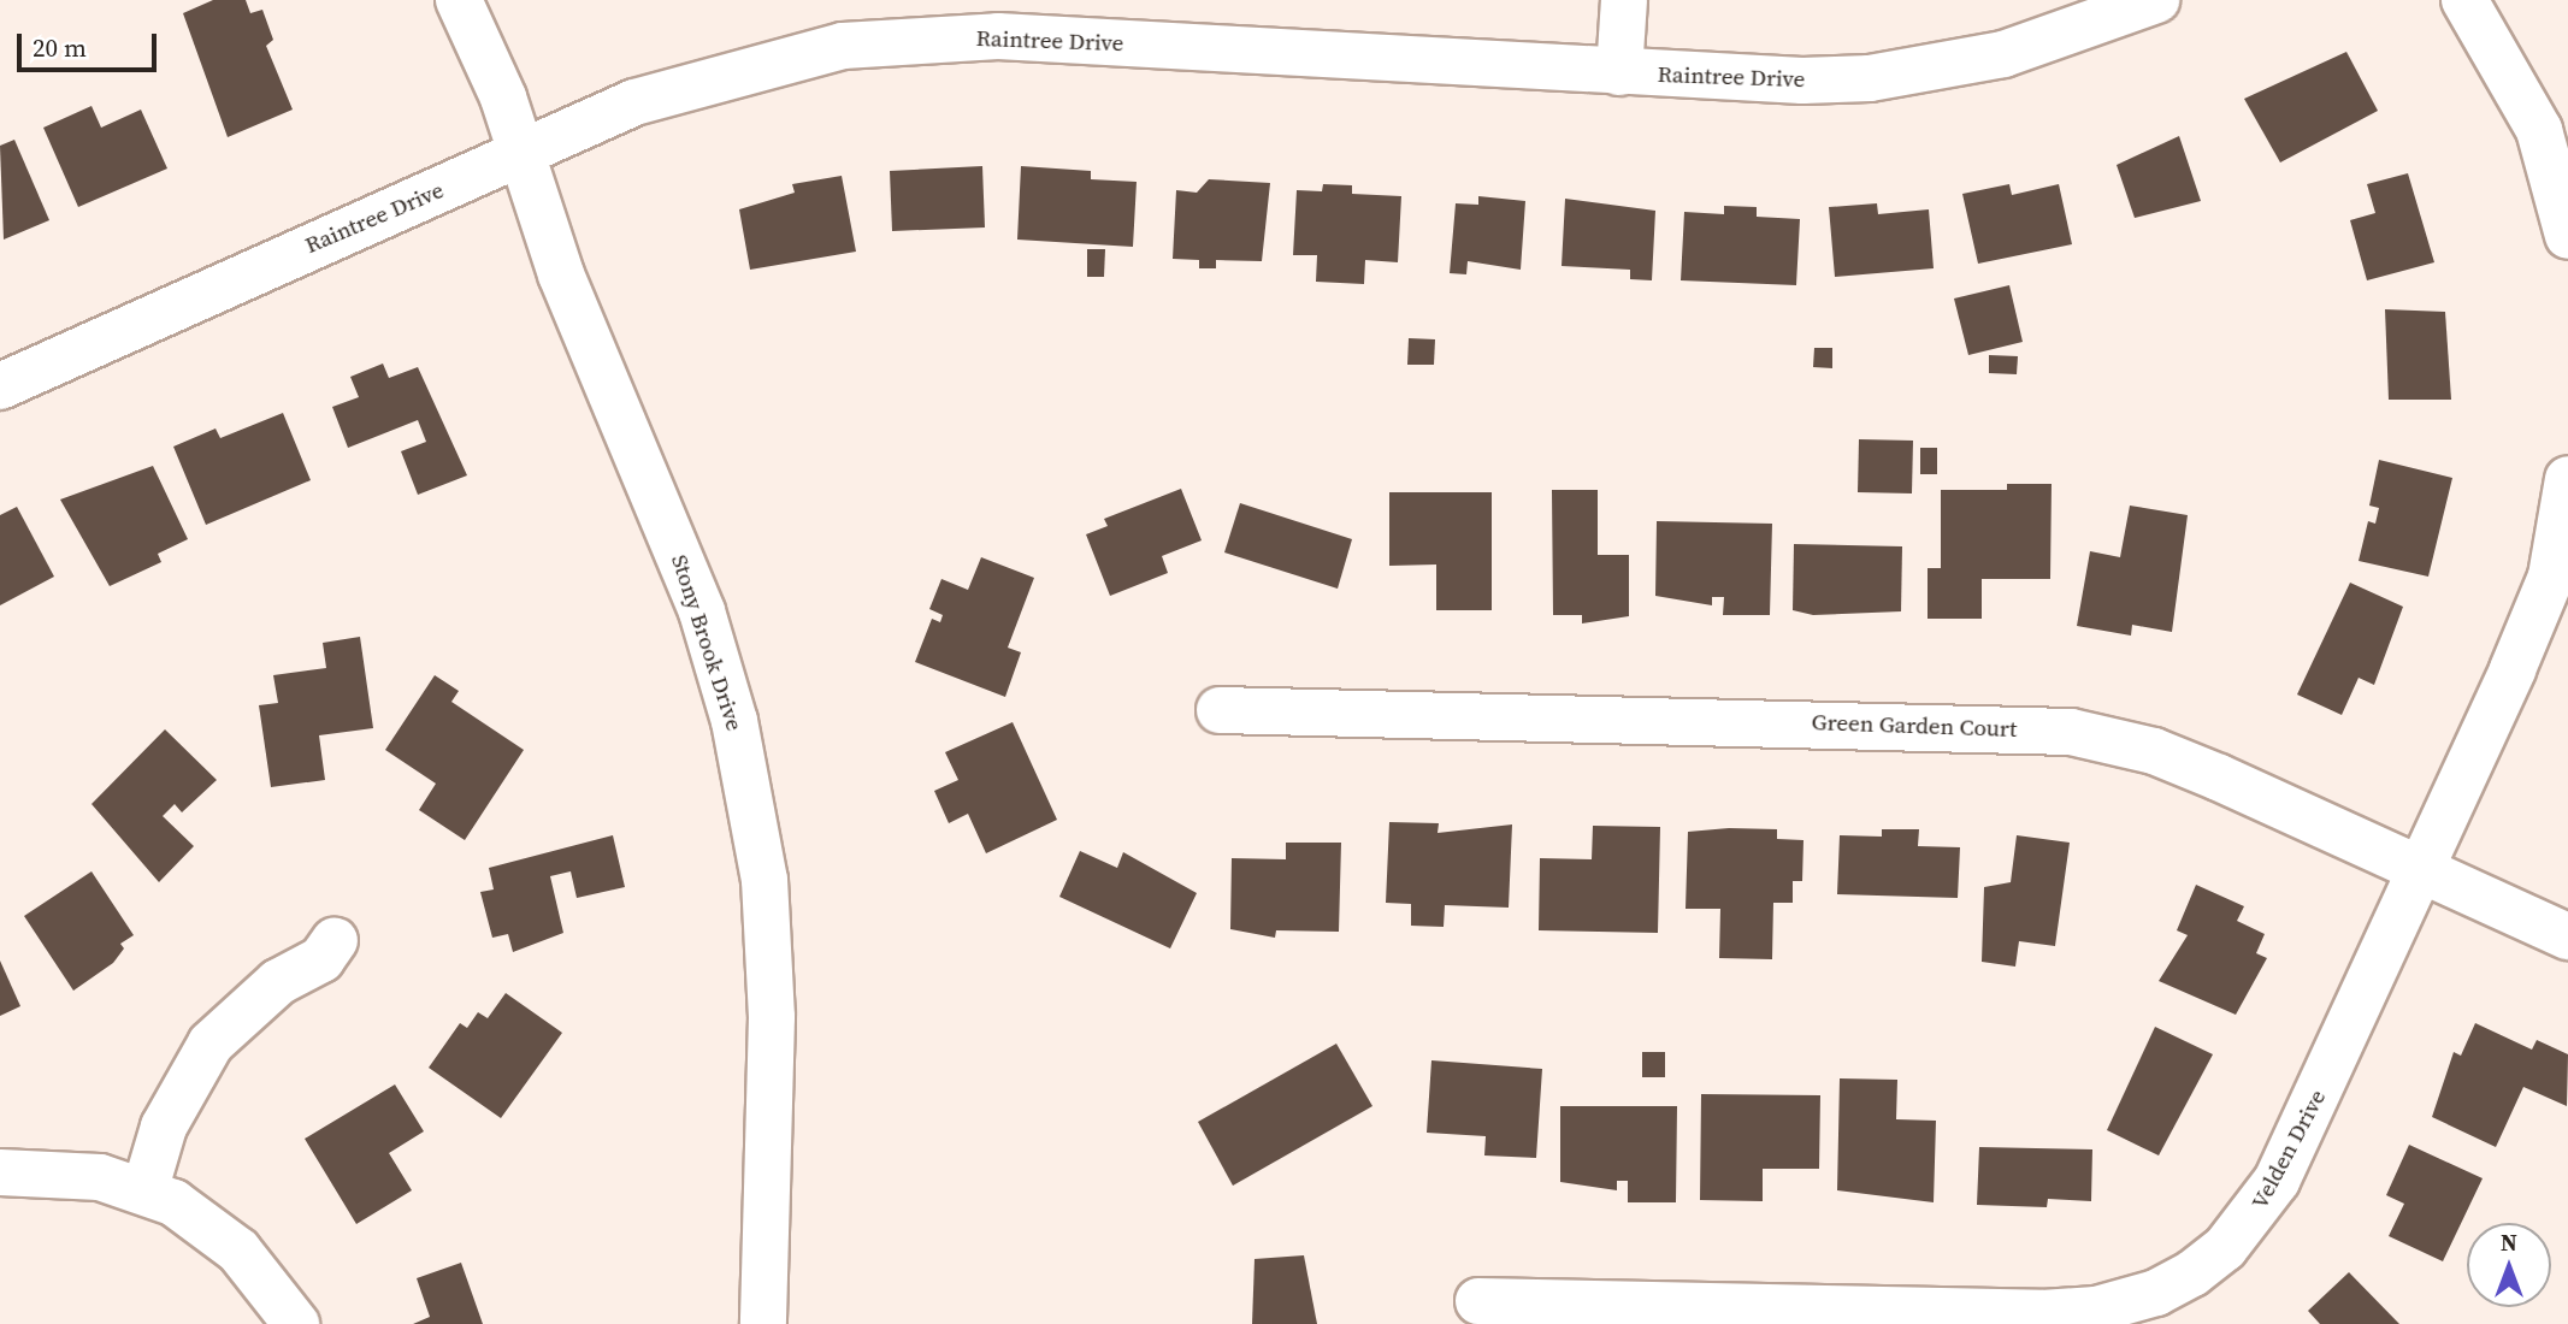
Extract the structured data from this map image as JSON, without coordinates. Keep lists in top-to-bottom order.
{
  "streets": {
    "street": [
      "Raintree Drive",
      "Stony Brook Drive",
      "Green Garden Court",
      "Velden Drive"
    ]
  },
  "crossings": [
    ["Raintree Drive", "Stony Brook Drive"],
    ["Green Garden Court", "Velden Drive"]
  ],
  "scale_bar": "20 m",
  "north": "top"
}
